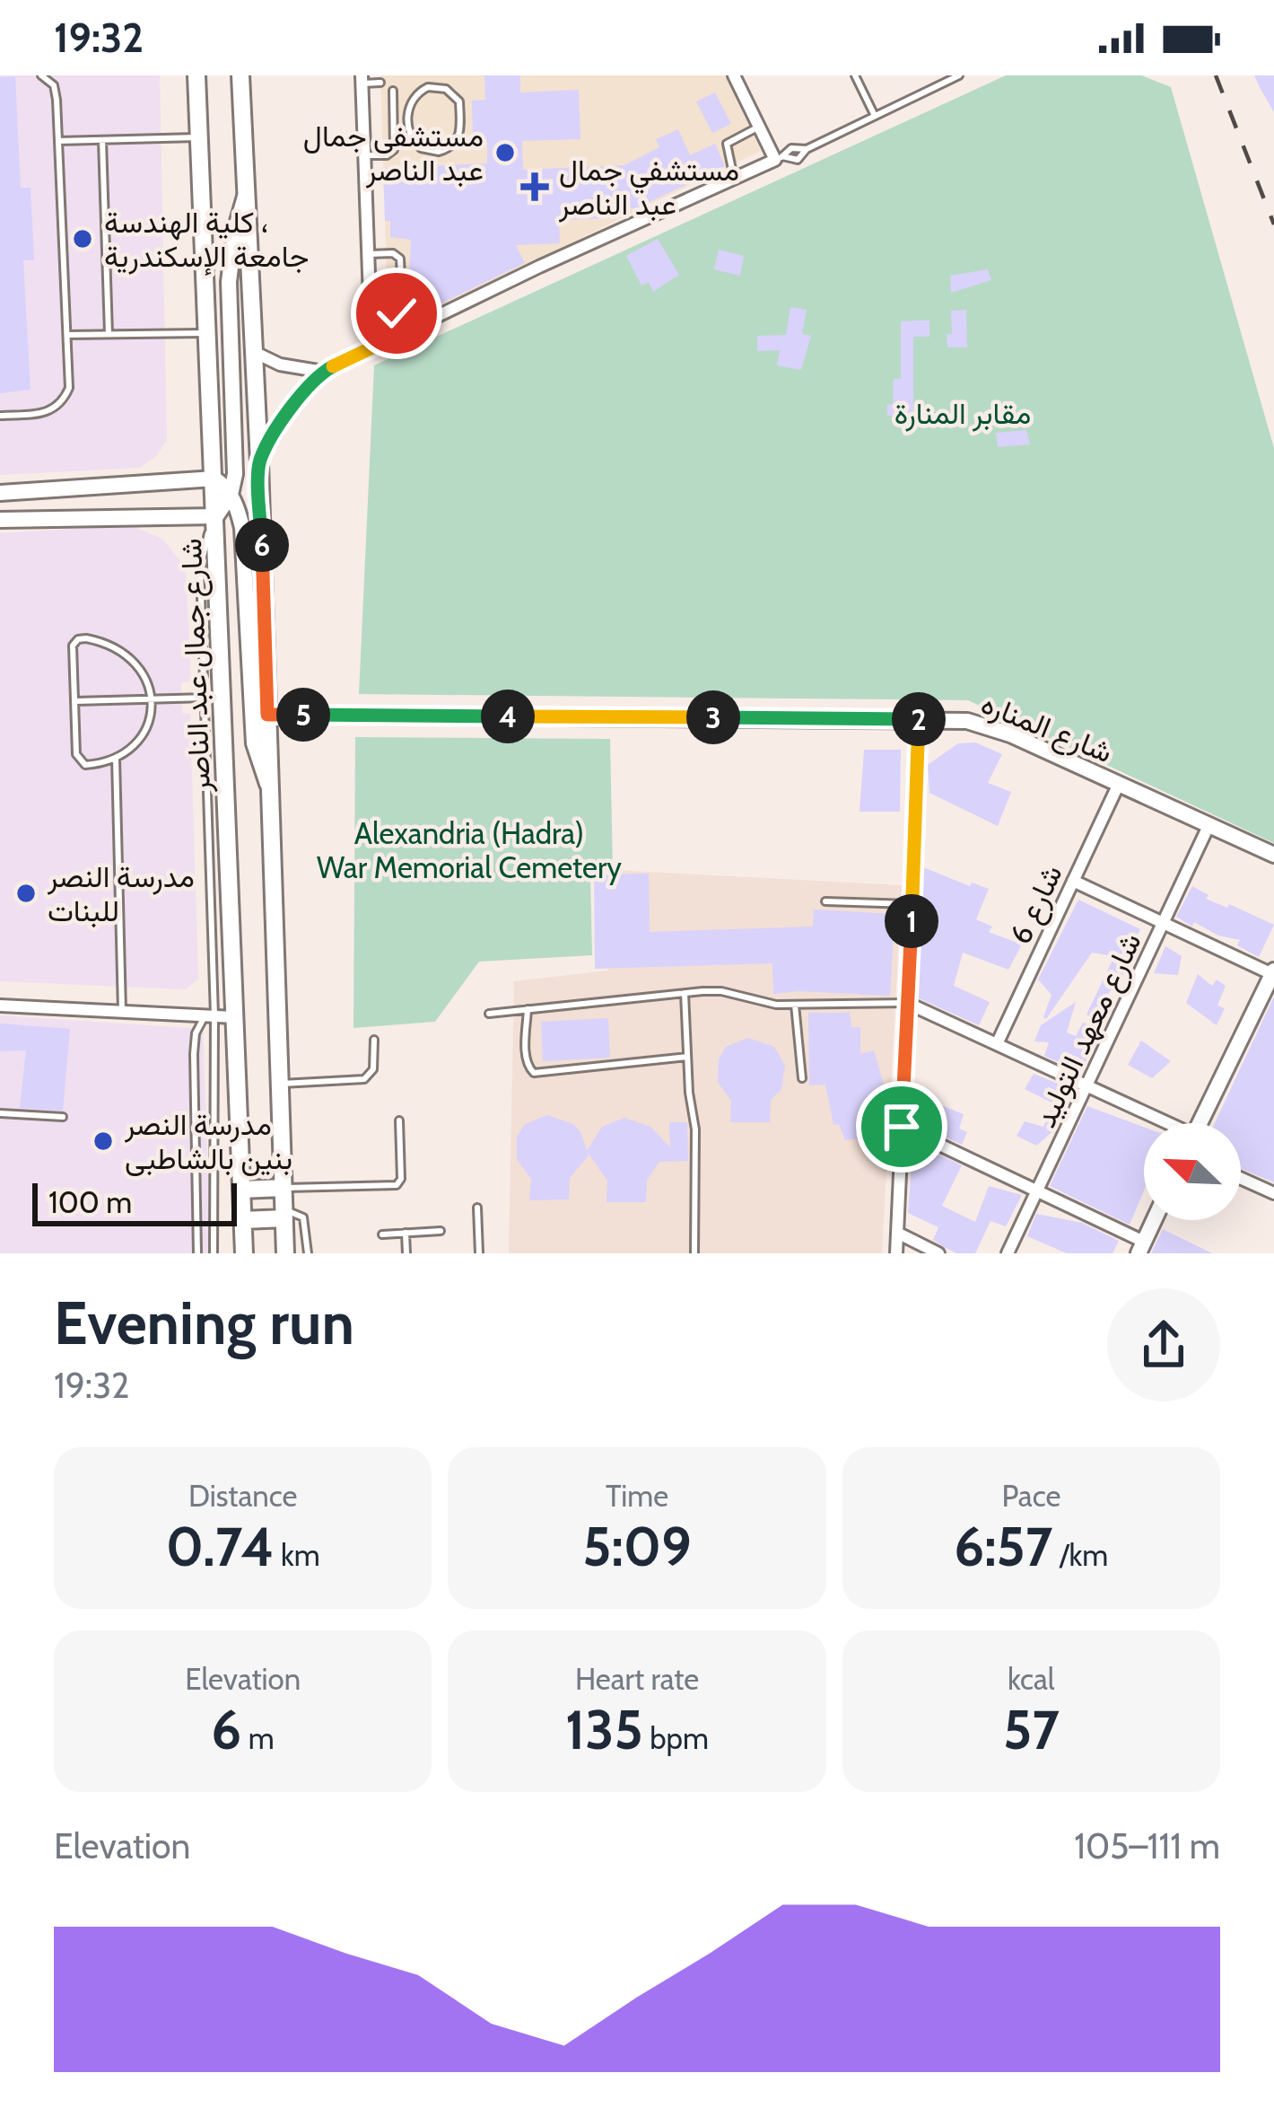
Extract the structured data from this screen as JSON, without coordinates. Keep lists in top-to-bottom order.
{
  "streets": {
    "main road": ["شارع جمال عبد الناصر", "شارع المناره"],
    "street": ["شارع 6", "شارع معهد التوليد"]
  },
  "crossings": [
    ["شارع المناره", "شارع 6"],
    ["شارع المناره", "شارع معهد التوليد"]
  ],
  "parks": ["مقابر المنارة", "Alexandria (Hadra) War Memorial Cemetery"],
  "places": {
    "other": [
      "مستشفى جمال عبد الناصر",
      "كلية الهندسة ، جامعة الإسكندرية",
      "مدرسة النصر للبنات",
      "مدرسة النصر بنين بالشاطبى"
    ],
    "health": ["مستشفي جمال عبد الناصر"]
  },
  "scale_bar": "100 m",
  "north": "top left",
  "page": {
    "status": "19:32",
    "pins": [
      "6",
      "5",
      "4",
      "3",
      "2",
      "1"
    ],
    "scale": "100 m",
    "heading": ["Evening run", "19:32"],
    "stats": [
      ["Distance", "0.74 km"],
      ["Time", "5:09"],
      ["Pace", "6:57 /km"],
      ["Elevation", "6 m"],
      ["Heart rate", "135 bpm"],
      ["kcal", "57"]
    ],
    "chart": ["Elevation", "105–111 m"]
  }
}
